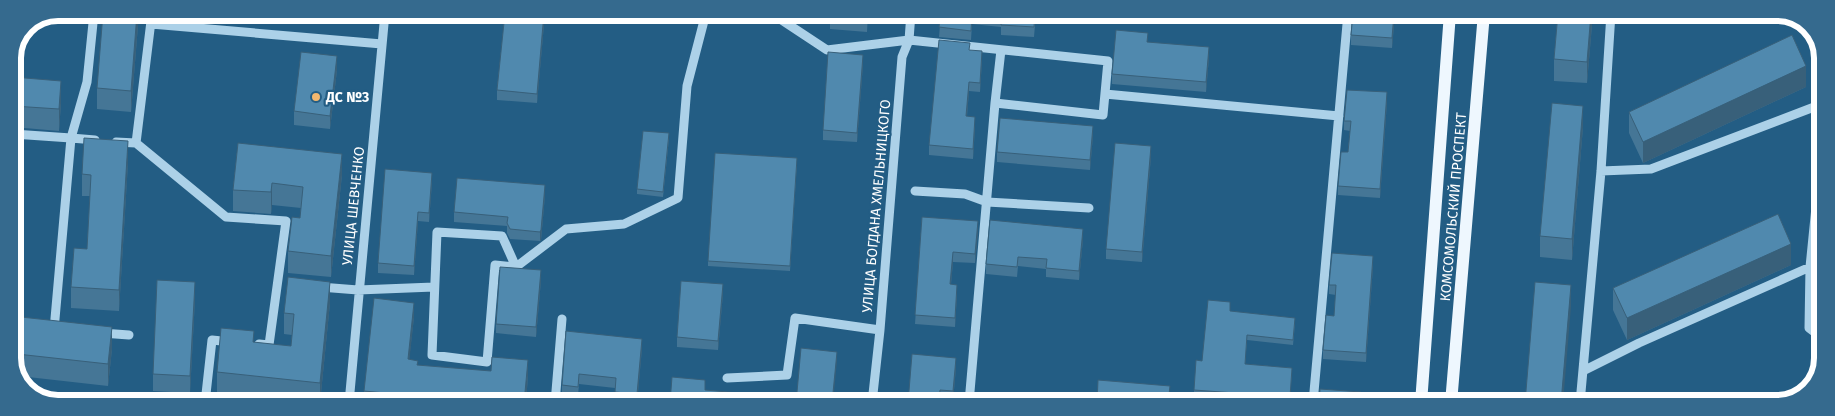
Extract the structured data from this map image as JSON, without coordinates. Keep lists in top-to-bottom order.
{
  "streets": {
    "main road": ["КОМСОМОЛЬСКИЙ ПРОСПЕКТ"],
    "street": ["УЛИЦА ШЕВЧЕНКО", "УЛИЦА БОГДАНА ХМЕЛЬНИЦКОГО"]
  },
  "places": ["ДС №3"]
}
